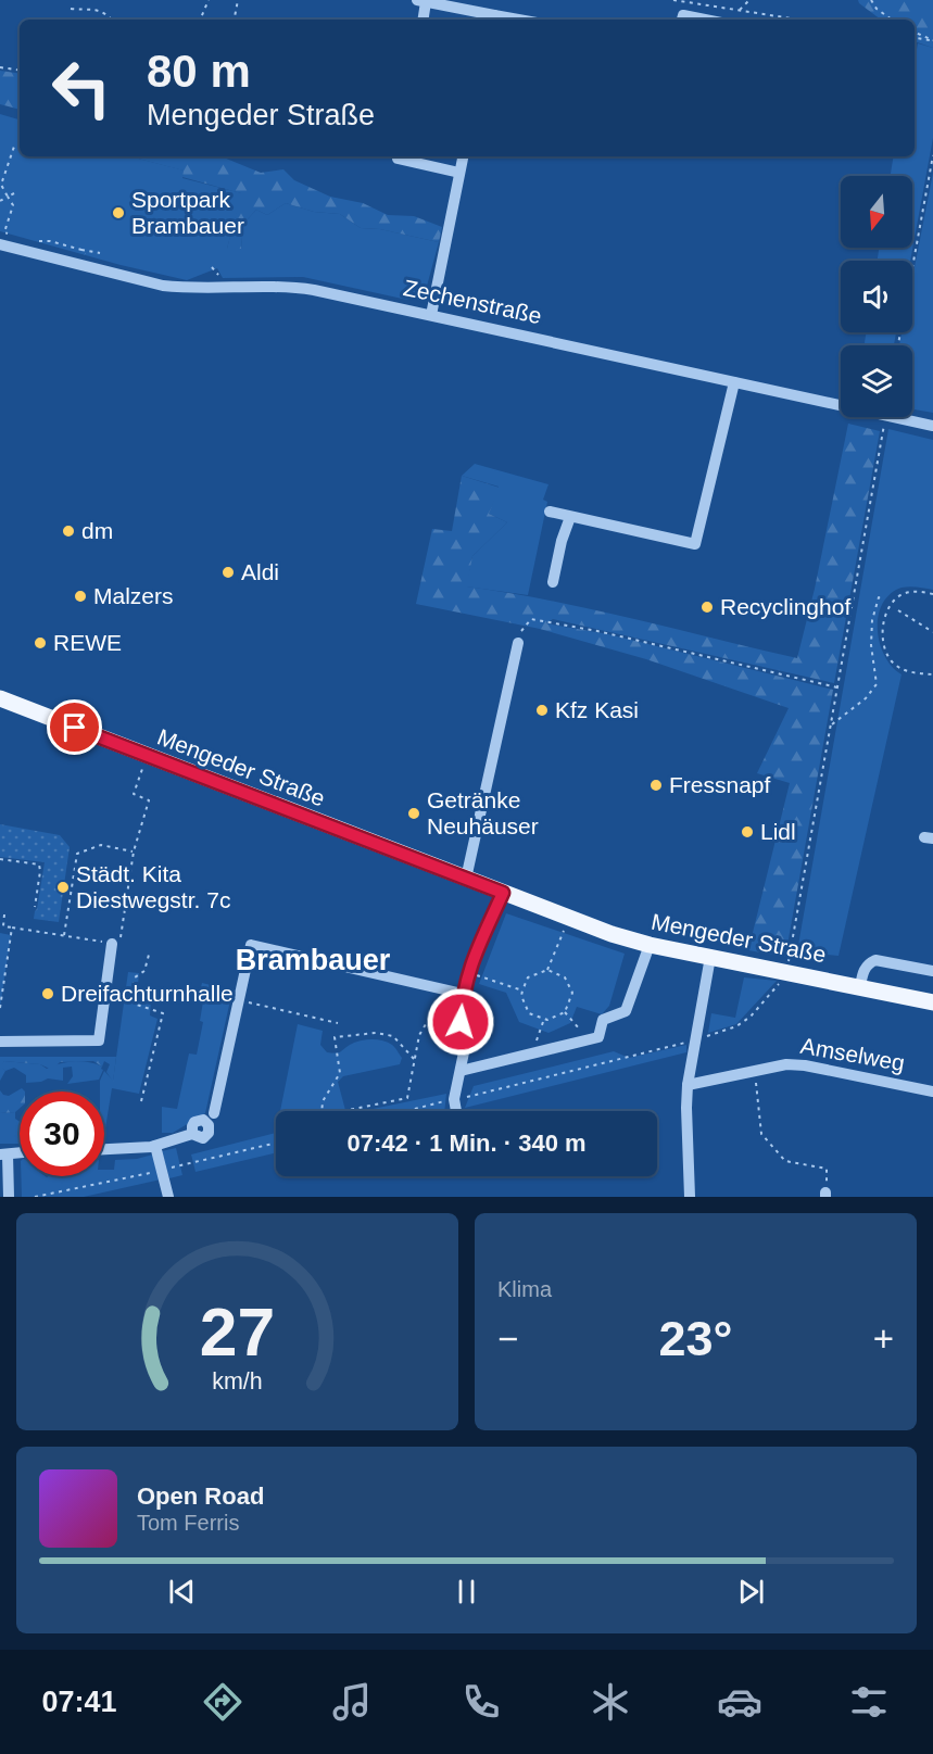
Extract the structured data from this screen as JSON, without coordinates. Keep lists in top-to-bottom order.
{
  "streets": {
    "main road": ["Mengeder Straße"],
    "street": ["Zechenstraße", "Amselweg"]
  },
  "districts": ["Brambauer"],
  "places": [
    "Sportpark Brambauer",
    "dm",
    "Aldi",
    "Malzers",
    "Recyclinghof",
    "REWE",
    "Kfz Kasi",
    "Fressnapf",
    "Getränke Neuhäuser",
    "Lidl",
    "Städt. Kita Diestwegstr. 7c",
    "Dreifachturnhalle"
  ],
  "north": "bottom",
  "page": {
    "turn": ["80 m", "Mengeder Straße"],
    "limit": "30",
    "trip": "07:42 · 1 Min. · 340 m",
    "tile": "Klima",
    "heat": ["−", "23°", "+"],
    "song": ["Open Road", "Tom Ferris"],
    "tabs": "07:41",
    "gauge": ["27", "km/h"]
  }
}
